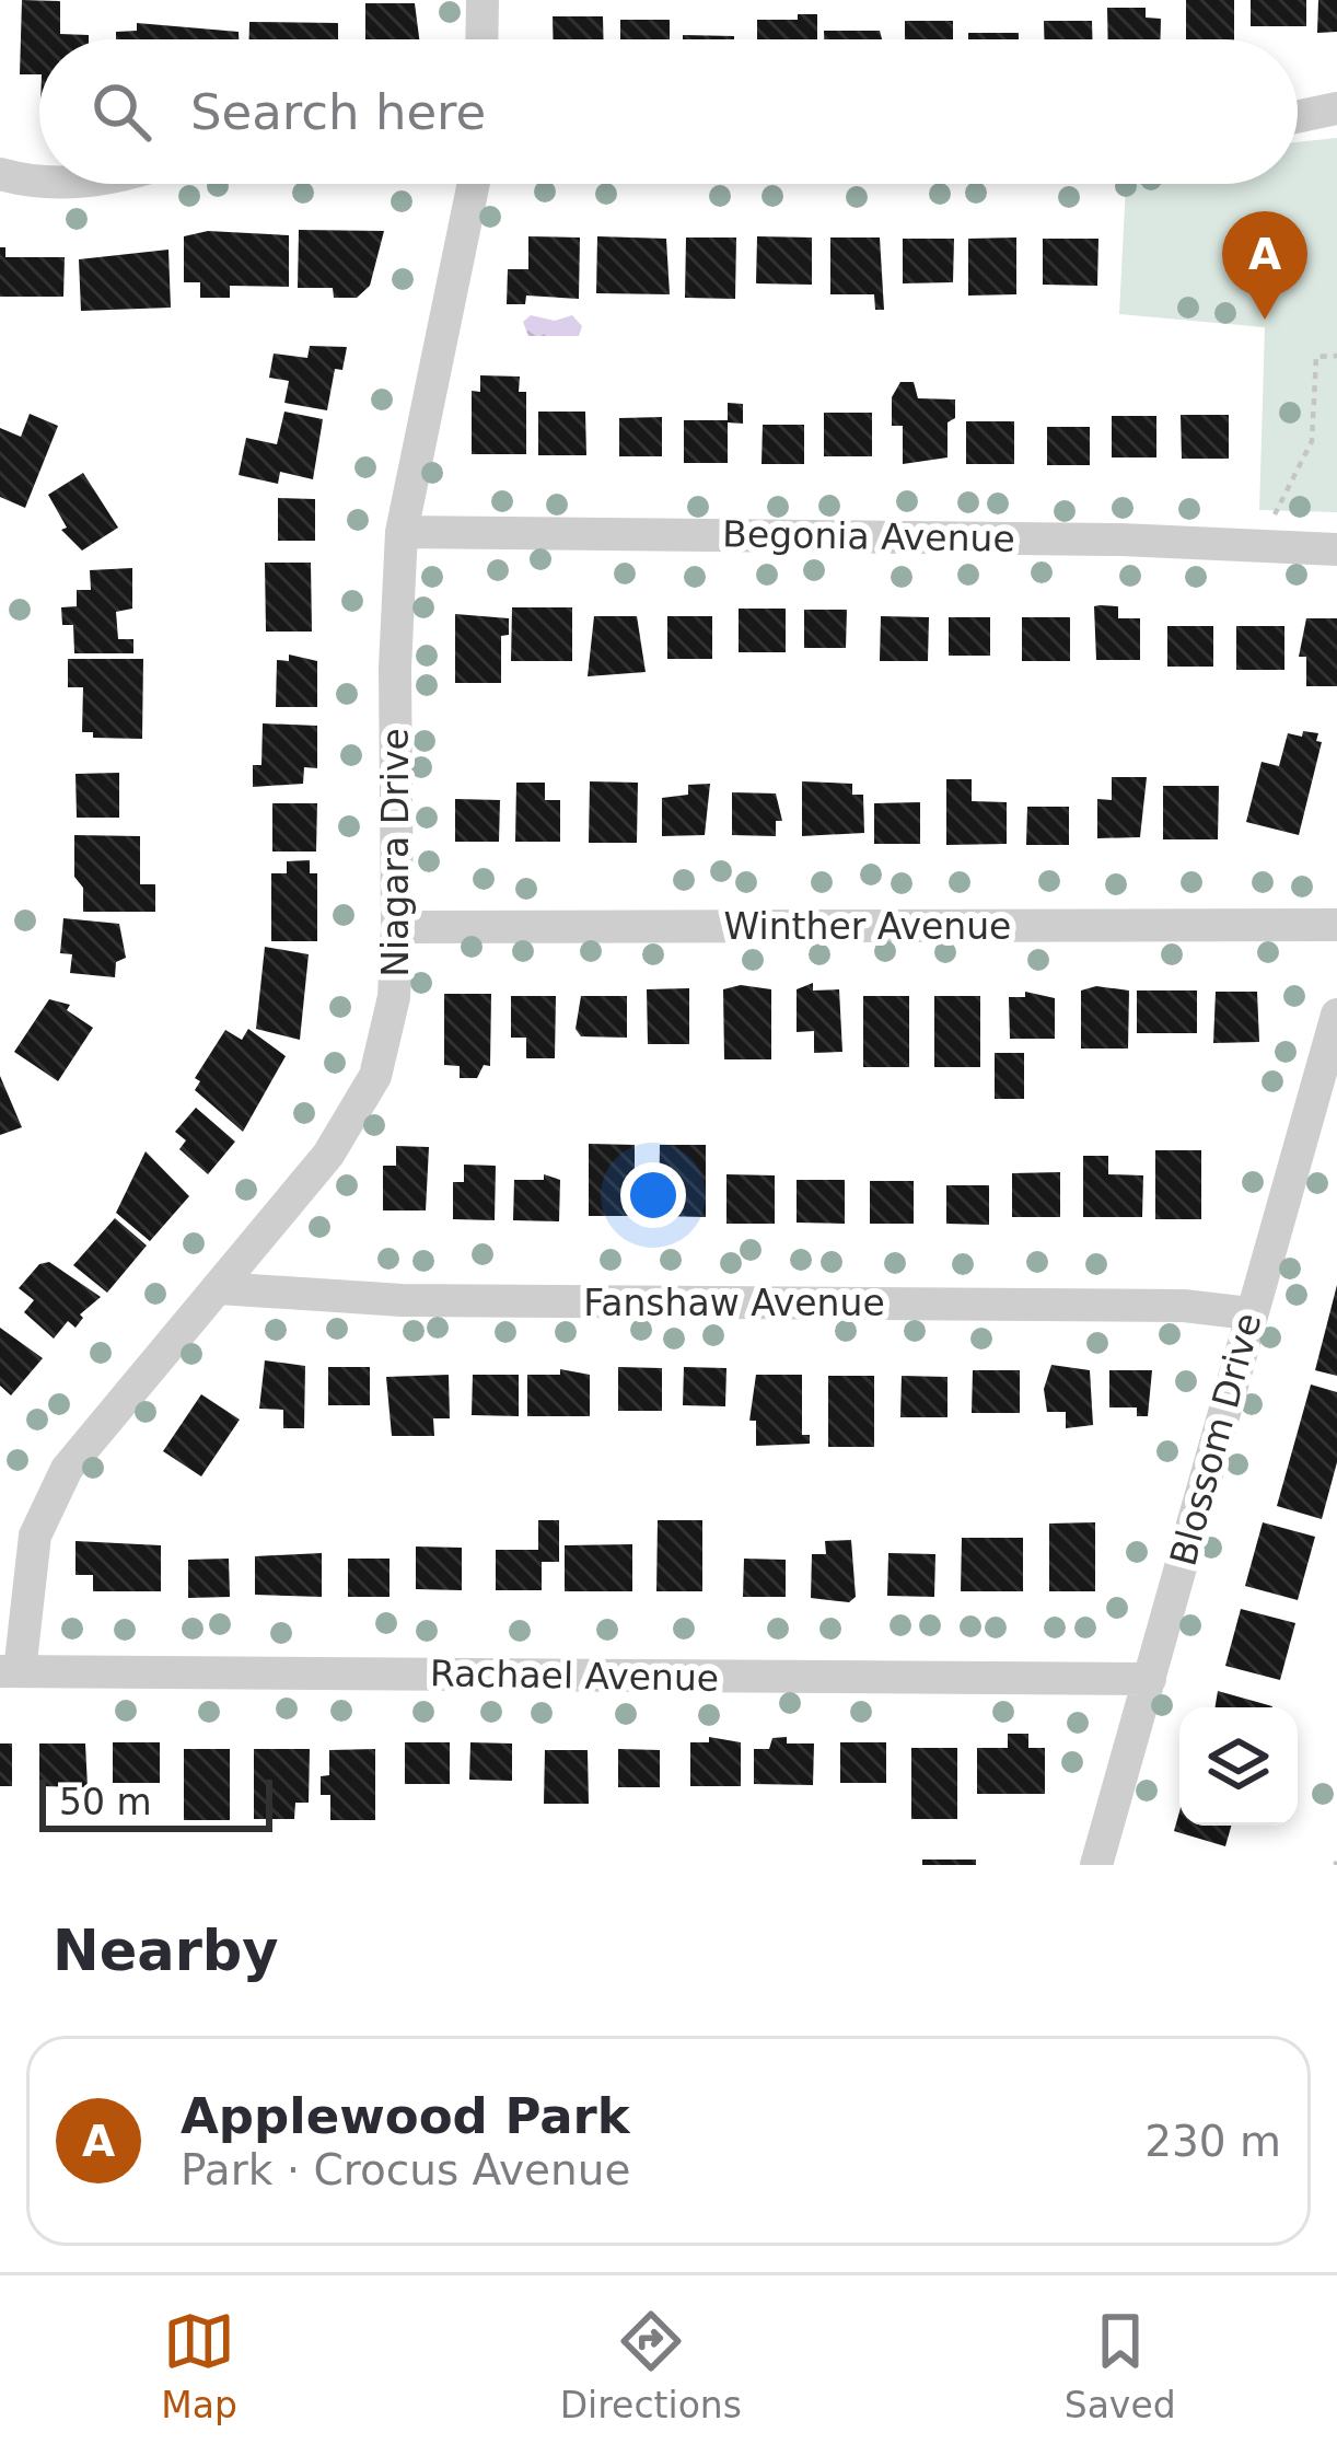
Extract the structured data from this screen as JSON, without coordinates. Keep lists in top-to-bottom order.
{
  "streets": {
    "street": [
      "Begonia Avenue",
      "Niagara Drive",
      "Winther Avenue",
      "Fanshaw Avenue",
      "Blossom Drive",
      "Rachael Avenue"
    ]
  },
  "crossings": [
    ["Begonia Avenue", "Niagara Drive"],
    ["Niagara Drive", "Winther Avenue"],
    ["Niagara Drive", "Fanshaw Avenue"],
    ["Niagara Drive", "Rachael Avenue"],
    ["Fanshaw Avenue", "Blossom Drive"],
    ["Blossom Drive", "Rachael Avenue"]
  ],
  "scale_bar": "50 m",
  "page": {
    "search": "Search here",
    "pins": "A",
    "scale": "50 m",
    "heading": "Nearby",
    "list": [
      {
        "mark": "A",
        "name": "Applewood Park",
        "note": "Park · Crocus Avenue",
        "value": "230 m"
      }
    ],
    "nav": ["Map", "Directions", "Saved"]
  }
}
